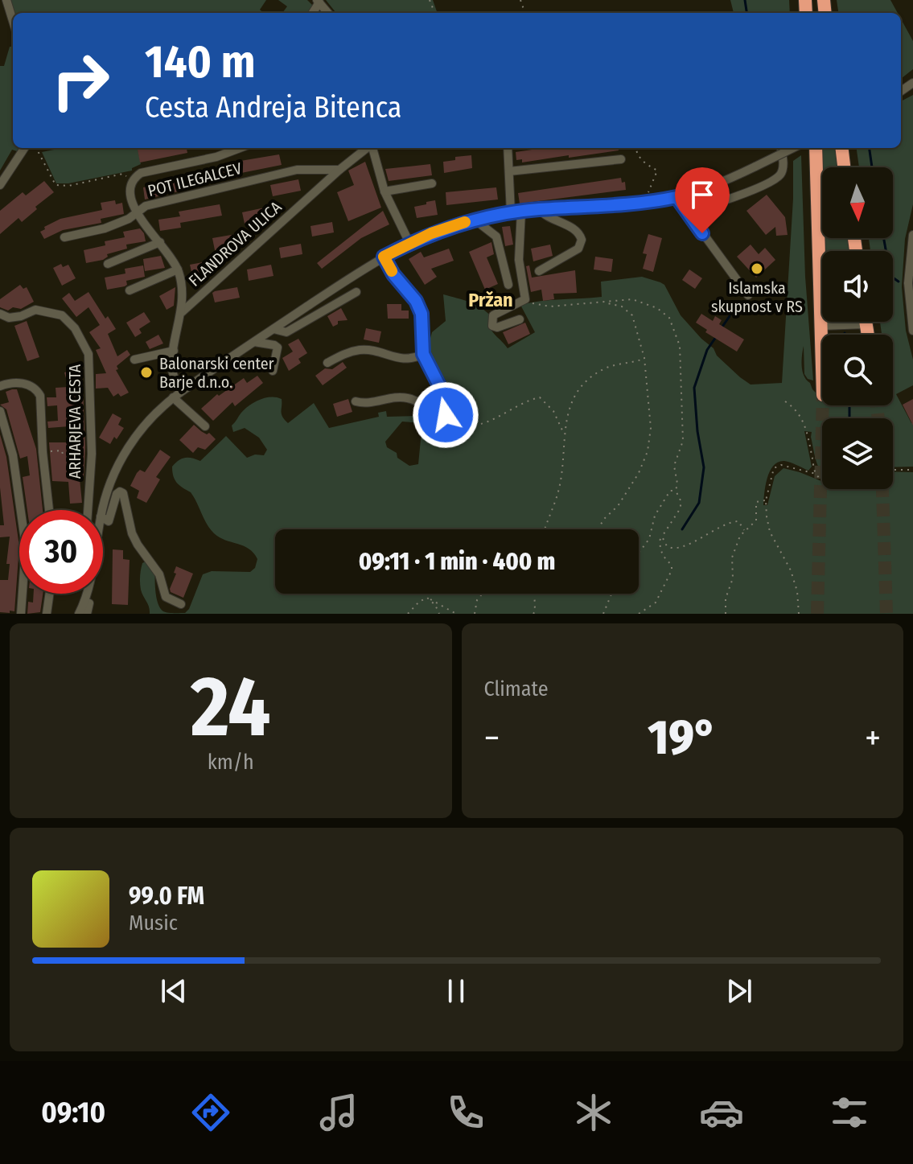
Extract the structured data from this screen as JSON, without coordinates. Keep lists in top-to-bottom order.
{
  "streets": {
    "street": ["POT ILEGALCEV", "FLANDROVA ULICA", "ARHARJEVA CESTA"]
  },
  "crossings": [
    ["POT ILEGALCEV", "FLANDROVA ULICA"]
  ],
  "districts": ["Pržan"],
  "places": ["Islamska skupnost v RS", "Balonarski center Barje d.n.o."],
  "north": "bottom",
  "page": {
    "turn": ["140 m", "Cesta Andreja Bitenca"],
    "limit": "30",
    "trip": "09:11 · 1 min · 400 m",
    "tile": [
      ["24", "km/h"],
      "Climate"
    ],
    "heat": ["−", "19°", "+"],
    "song": ["99.0 FM", "Music"],
    "tabs": "09:10"
  }
}
